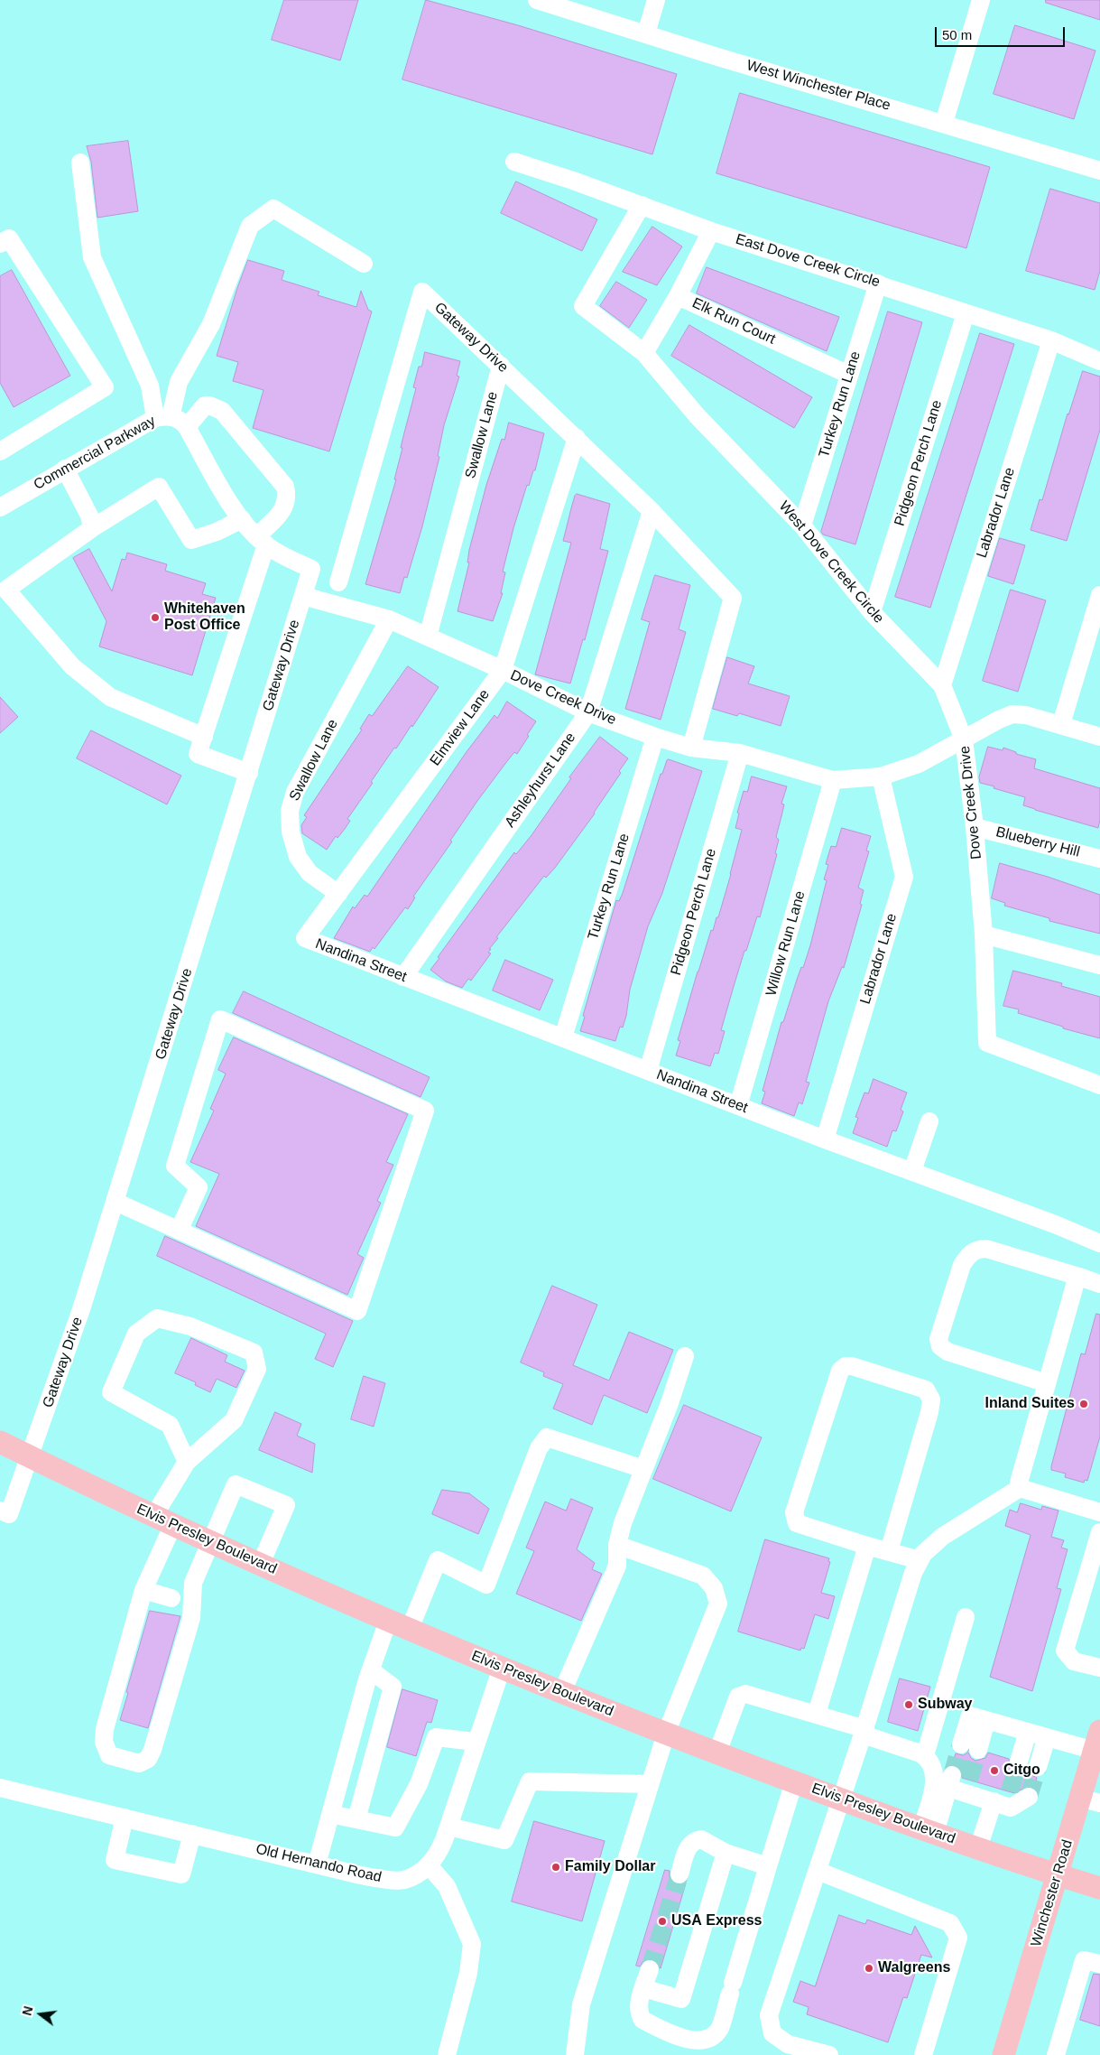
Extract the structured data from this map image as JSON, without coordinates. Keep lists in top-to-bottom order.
{
  "streets": {
    "main road": ["Elvis Presley Boulevard", "Winchester Road"],
    "street": [
      "West Winchester Place",
      "East Dove Creek Circle",
      "Elk Run Court",
      "Gateway Drive",
      "Turkey Run Lane",
      "Swallow Lane",
      "Commercial Parkway",
      "Pidgeon Perch Lane",
      "Labrador Lane",
      "West Dove Creek Circle",
      "Dove Creek Drive",
      "Elmview Lane",
      "Ashleyhurst Lane",
      "Blueberry Hill",
      "Willow Run Lane",
      "Nandina Street",
      "Old Hernando Road"
    ]
  },
  "crossings": [
    ["East Dove Creek Circle", "Turkey Run Lane"],
    ["East Dove Creek Circle", "Pidgeon Perch Lane"],
    ["East Dove Creek Circle", "Labrador Lane"],
    ["East Dove Creek Circle", "West Dove Creek Circle"],
    ["Elk Run Court", "Turkey Run Lane"],
    ["Elk Run Court", "West Dove Creek Circle"],
    ["Gateway Drive", "Swallow Lane"],
    ["Gateway Drive", "Commercial Parkway"],
    ["Gateway Drive", "Dove Creek Drive"],
    ["Gateway Drive", "Elmview Lane"],
    ["Gateway Drive", "Ashleyhurst Lane"],
    ["Gateway Drive", "Elvis Presley Boulevard"],
    ["Turkey Run Lane", "West Dove Creek Circle"],
    ["Turkey Run Lane", "Dove Creek Drive"],
    ["Turkey Run Lane", "Nandina Street"],
    ["Swallow Lane", "Dove Creek Drive"],
    ["Swallow Lane", "Elmview Lane"],
    ["Pidgeon Perch Lane", "West Dove Creek Circle"],
    ["Pidgeon Perch Lane", "Dove Creek Drive"],
    ["Pidgeon Perch Lane", "Nandina Street"],
    ["Labrador Lane", "West Dove Creek Circle"],
    ["Labrador Lane", "Dove Creek Drive"],
    ["Labrador Lane", "Nandina Street"],
    ["West Dove Creek Circle", "Dove Creek Drive"],
    ["Dove Creek Drive", "Elmview Lane"],
    ["Dove Creek Drive", "Ashleyhurst Lane"],
    ["Dove Creek Drive", "Blueberry Hill"],
    ["Dove Creek Drive", "Willow Run Lane"],
    ["Elmview Lane", "Nandina Street"],
    ["Ashleyhurst Lane", "Nandina Street"],
    ["Willow Run Lane", "Nandina Street"],
    ["Elvis Presley Boulevard", "Old Hernando Road"],
    ["Elvis Presley Boulevard", "Winchester Road"]
  ],
  "places": [
    "Whitehaven Post Office",
    "Inland Suites",
    "Subway",
    "Citgo",
    "Family Dollar",
    "USA Express",
    "Walgreens"
  ],
  "scale_bar": "50 m",
  "north": "left"
}
